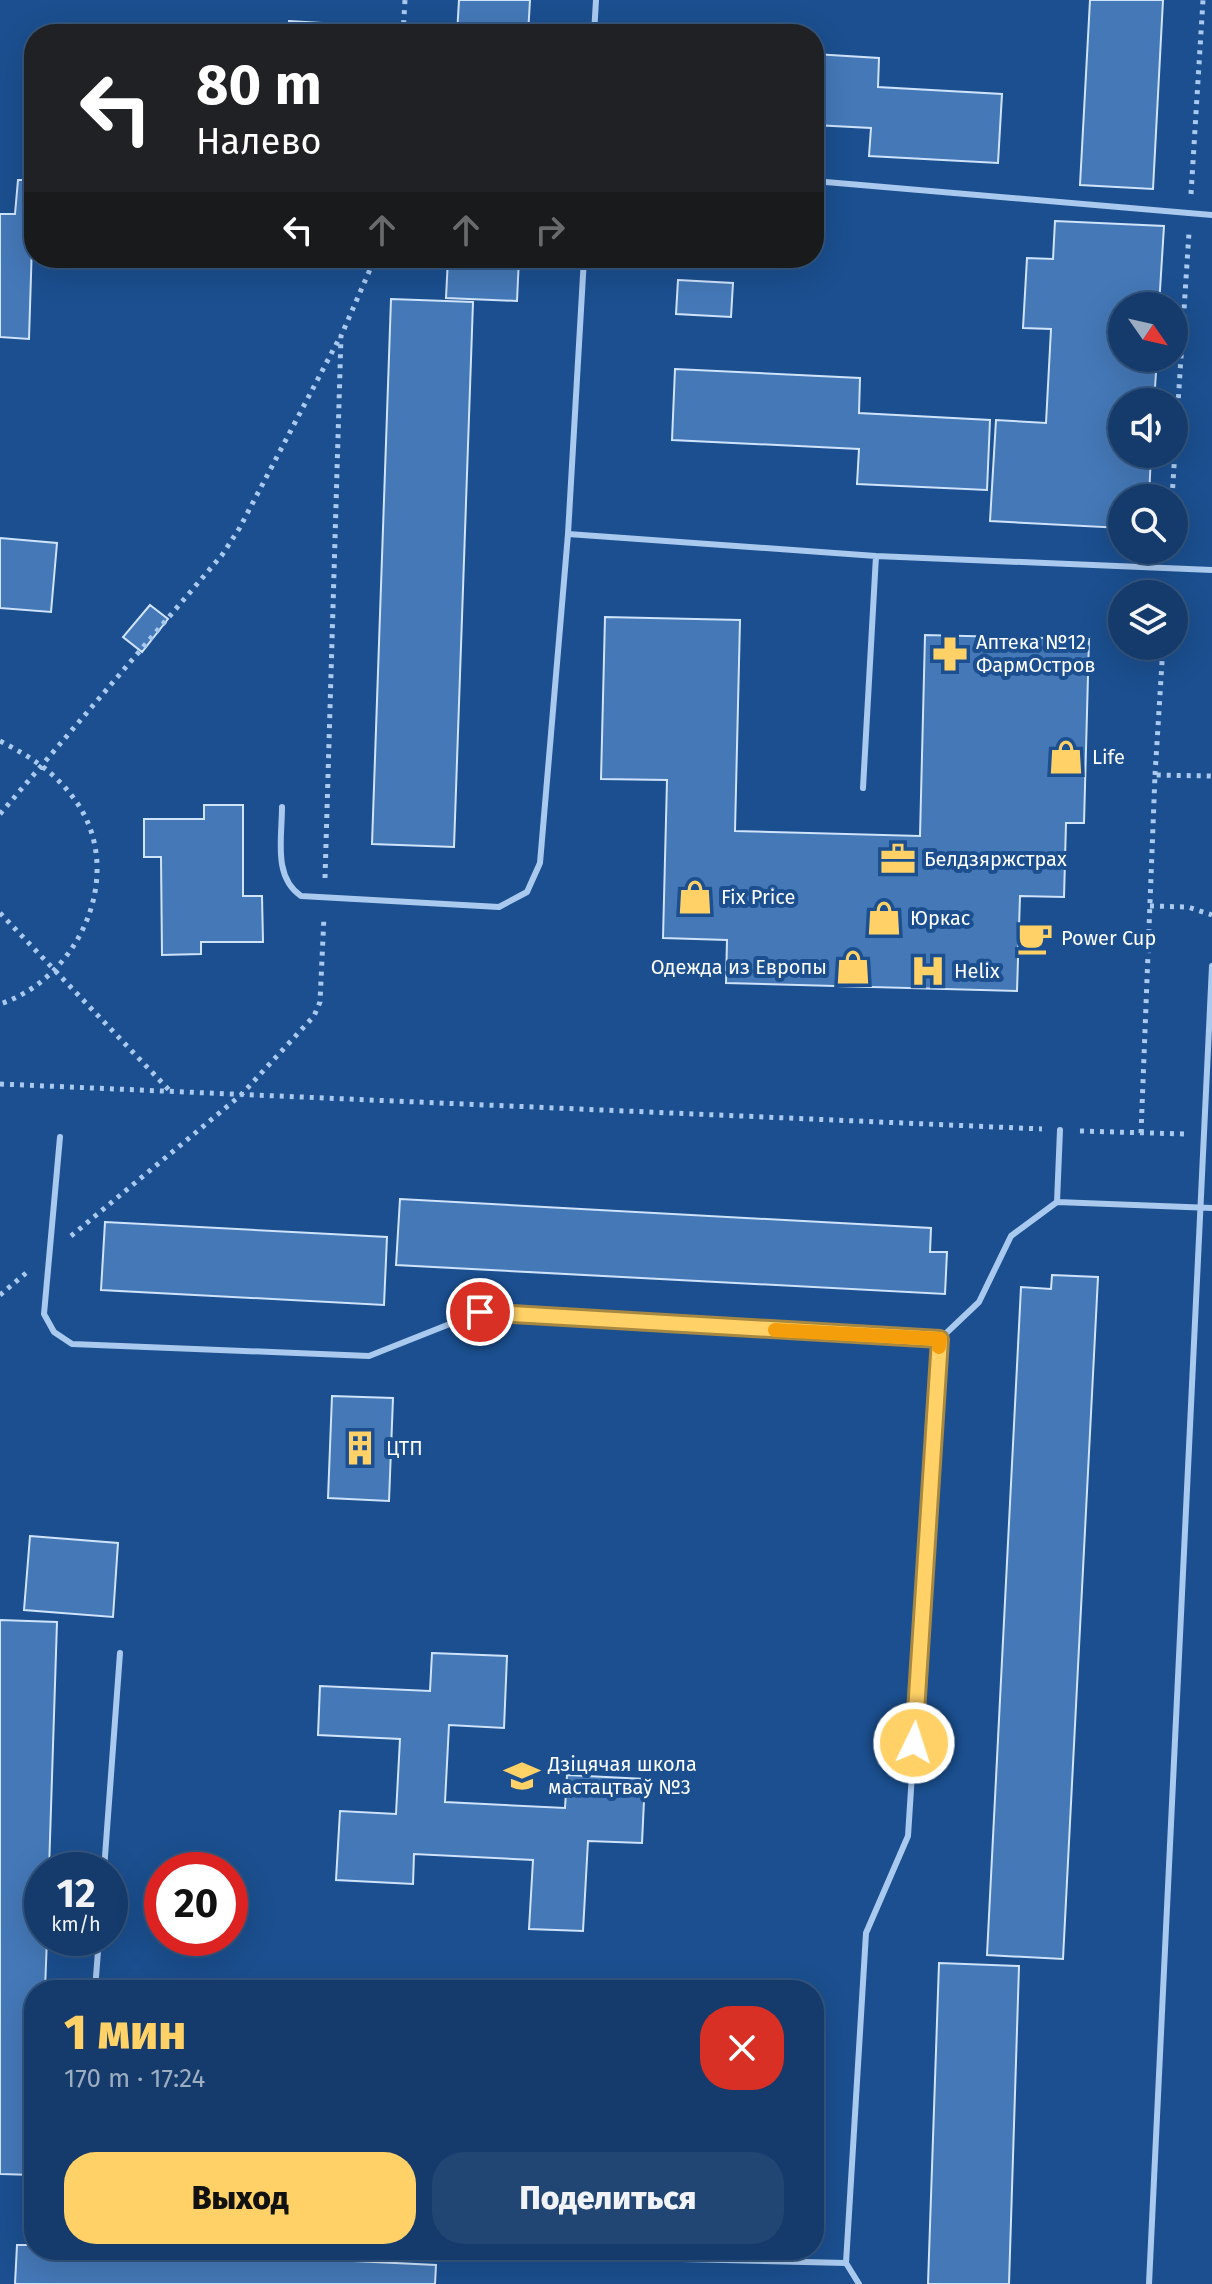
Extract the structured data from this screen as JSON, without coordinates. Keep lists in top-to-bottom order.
{
  "places": {
    "pharmacy": ["Аптека №12 ФармОстров"],
    "shop": [
      "Life",
      "Fix Price",
      "Юркас",
      "Одежда из Европы"
    ],
    "office": ["Белдзяржстрах"],
    "cafe": ["Power Cup"],
    "hospital": ["Helix"],
    "building": ["ЦТП"],
    "school or university": ["Дзіцячая школа мастацтваў №3"]
  },
  "north": "bottom right",
  "page": {
    "turn": ["80 m", "Налево"],
    "speed": "12 km/h",
    "limit": "20",
    "heading": ["1 мин", "170 m · 17:24"],
    "buttons": ["Выход", "Поделиться"]
  }
}
